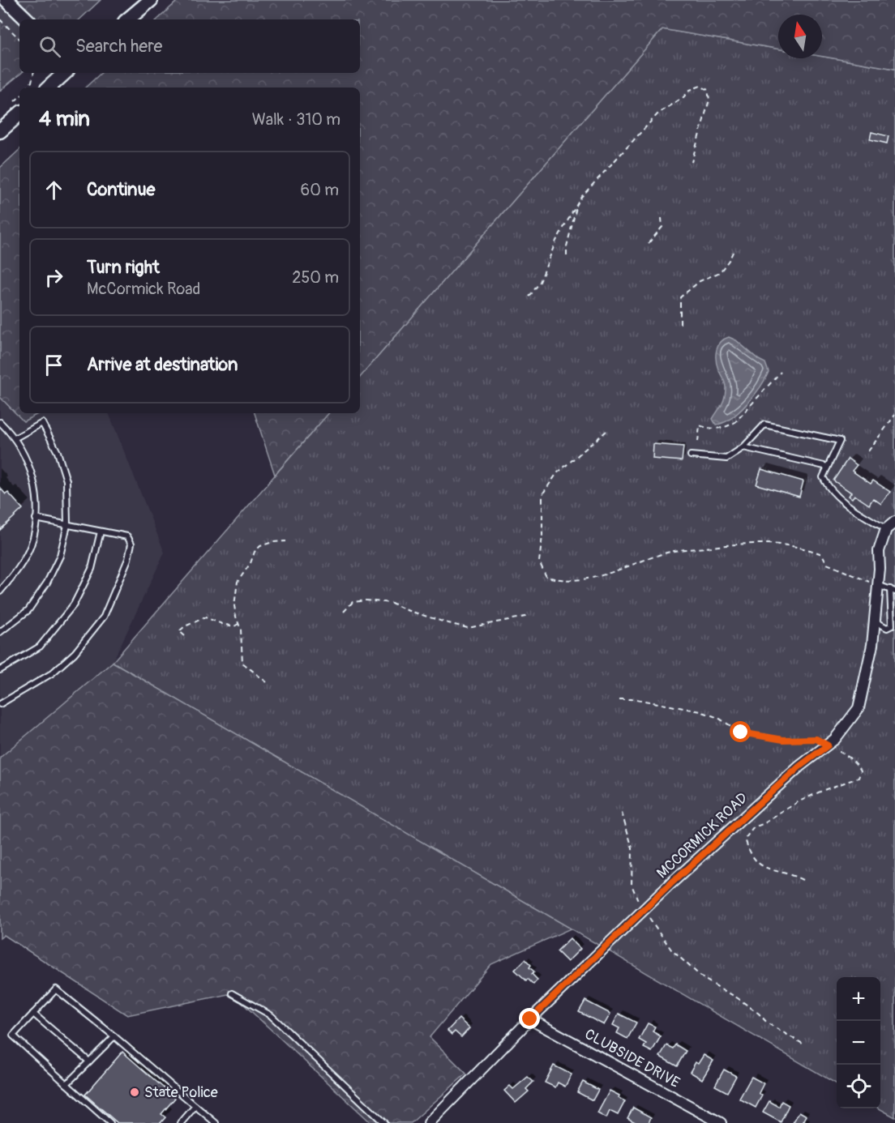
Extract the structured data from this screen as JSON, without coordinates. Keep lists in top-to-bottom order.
{
  "streets": {
    "street": ["MCCORMICK ROAD", "CLUBSIDE DRIVE"]
  },
  "crossings": [
    ["MCCORMICK ROAD", "CLUBSIDE DRIVE"]
  ],
  "places": ["State Police"],
  "north": "top",
  "page": {
    "search": "Search here",
    "heading": ["4 min", "Walk · 310 m"],
    "list": [
      ["Continue", "60 m"],
      ["Turn right", "McCormick Road", "250 m"],
      "Arrive at destination"
    ],
    "map_buttons": ["+", "−"]
  }
}
